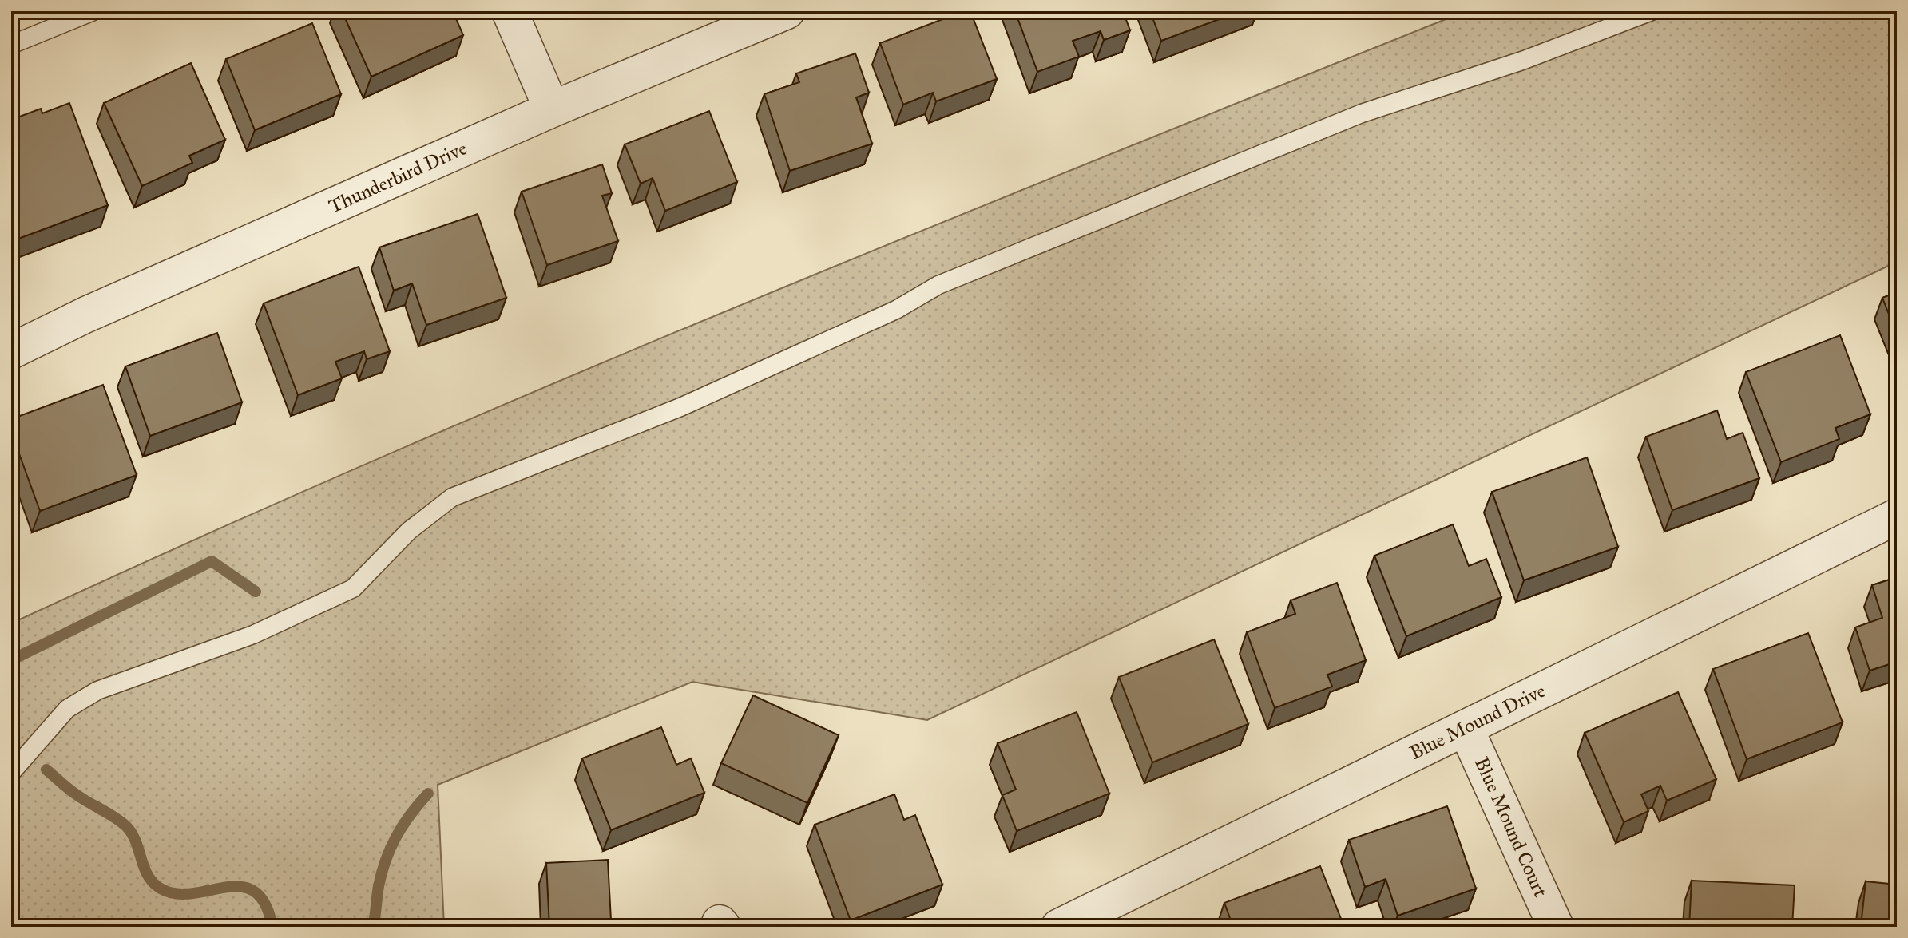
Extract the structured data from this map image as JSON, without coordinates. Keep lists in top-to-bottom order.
{
  "streets": {
    "street": ["Thunderbird Drive", "Blue Mound Drive", "Blue Mound Court"]
  },
  "crossings": [
    ["Blue Mound Drive", "Blue Mound Court"]
  ]
}
